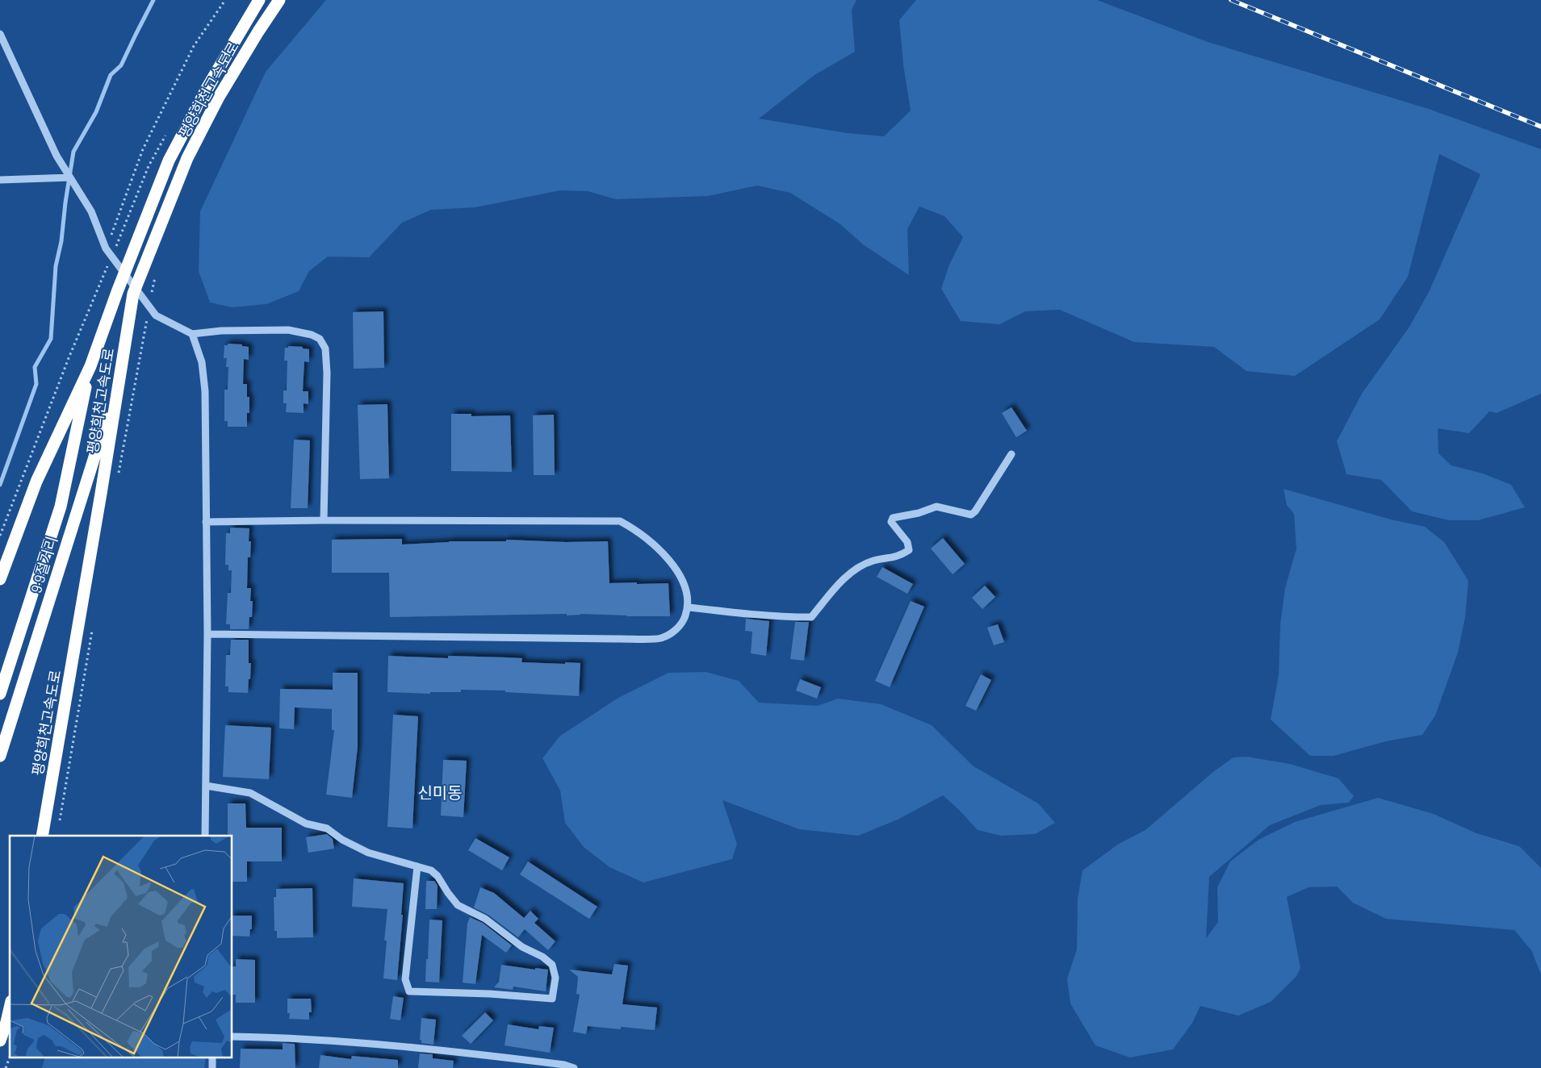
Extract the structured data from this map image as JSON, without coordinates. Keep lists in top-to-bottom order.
{
  "streets": {
    "highway": ["평양희천고속도로", "9·9절거리"]
  },
  "crossings": [
    ["평양희천고속도로", "9·9절거리"]
  ],
  "districts": ["신미동"]
}
